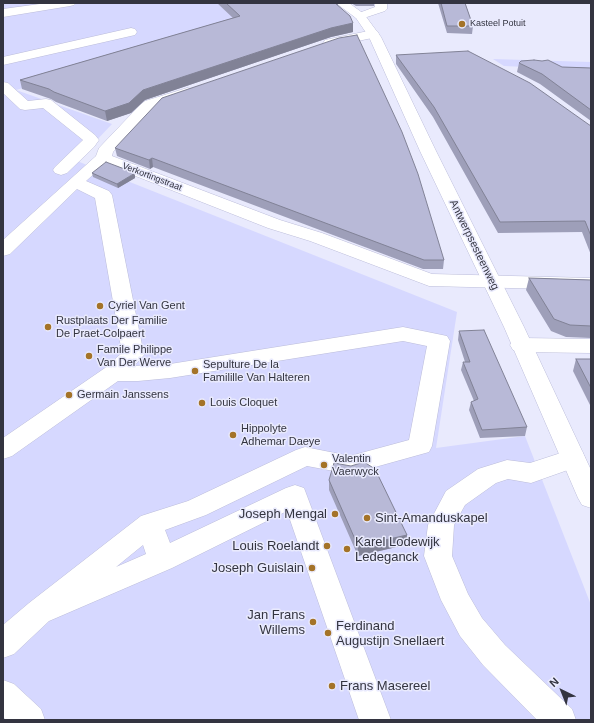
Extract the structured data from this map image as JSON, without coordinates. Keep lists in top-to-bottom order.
{
  "streets": {
    "street": ["Verkortingstraat", "Antwerpsesteenweg"]
  },
  "crossings": [
    ["Verkortingstraat", "Antwerpsesteenweg"]
  ],
  "places": [
    "Kasteel Potuit",
    "Cyriel Van Gent",
    "Rustplaats Der Familie De Praet-Colpaert",
    "Famile Philippe Van Der Werve",
    "Sepulture De la Familille Van Halteren",
    "Germain Janssens",
    "Louis Cloquet",
    "Hippolyte Adhemar Daeye",
    "Valentin Vaerwyck",
    "Joseph Mengal",
    "Sint-Amanduskapel",
    "Louis Roelandt",
    "Karel Lodewijk Ledeganck",
    "Joseph Guislain",
    "Jan Frans Willems",
    "Ferdinand Augustijn Snellaert",
    "Frans Masereel"
  ],
  "north": "top left"
}
